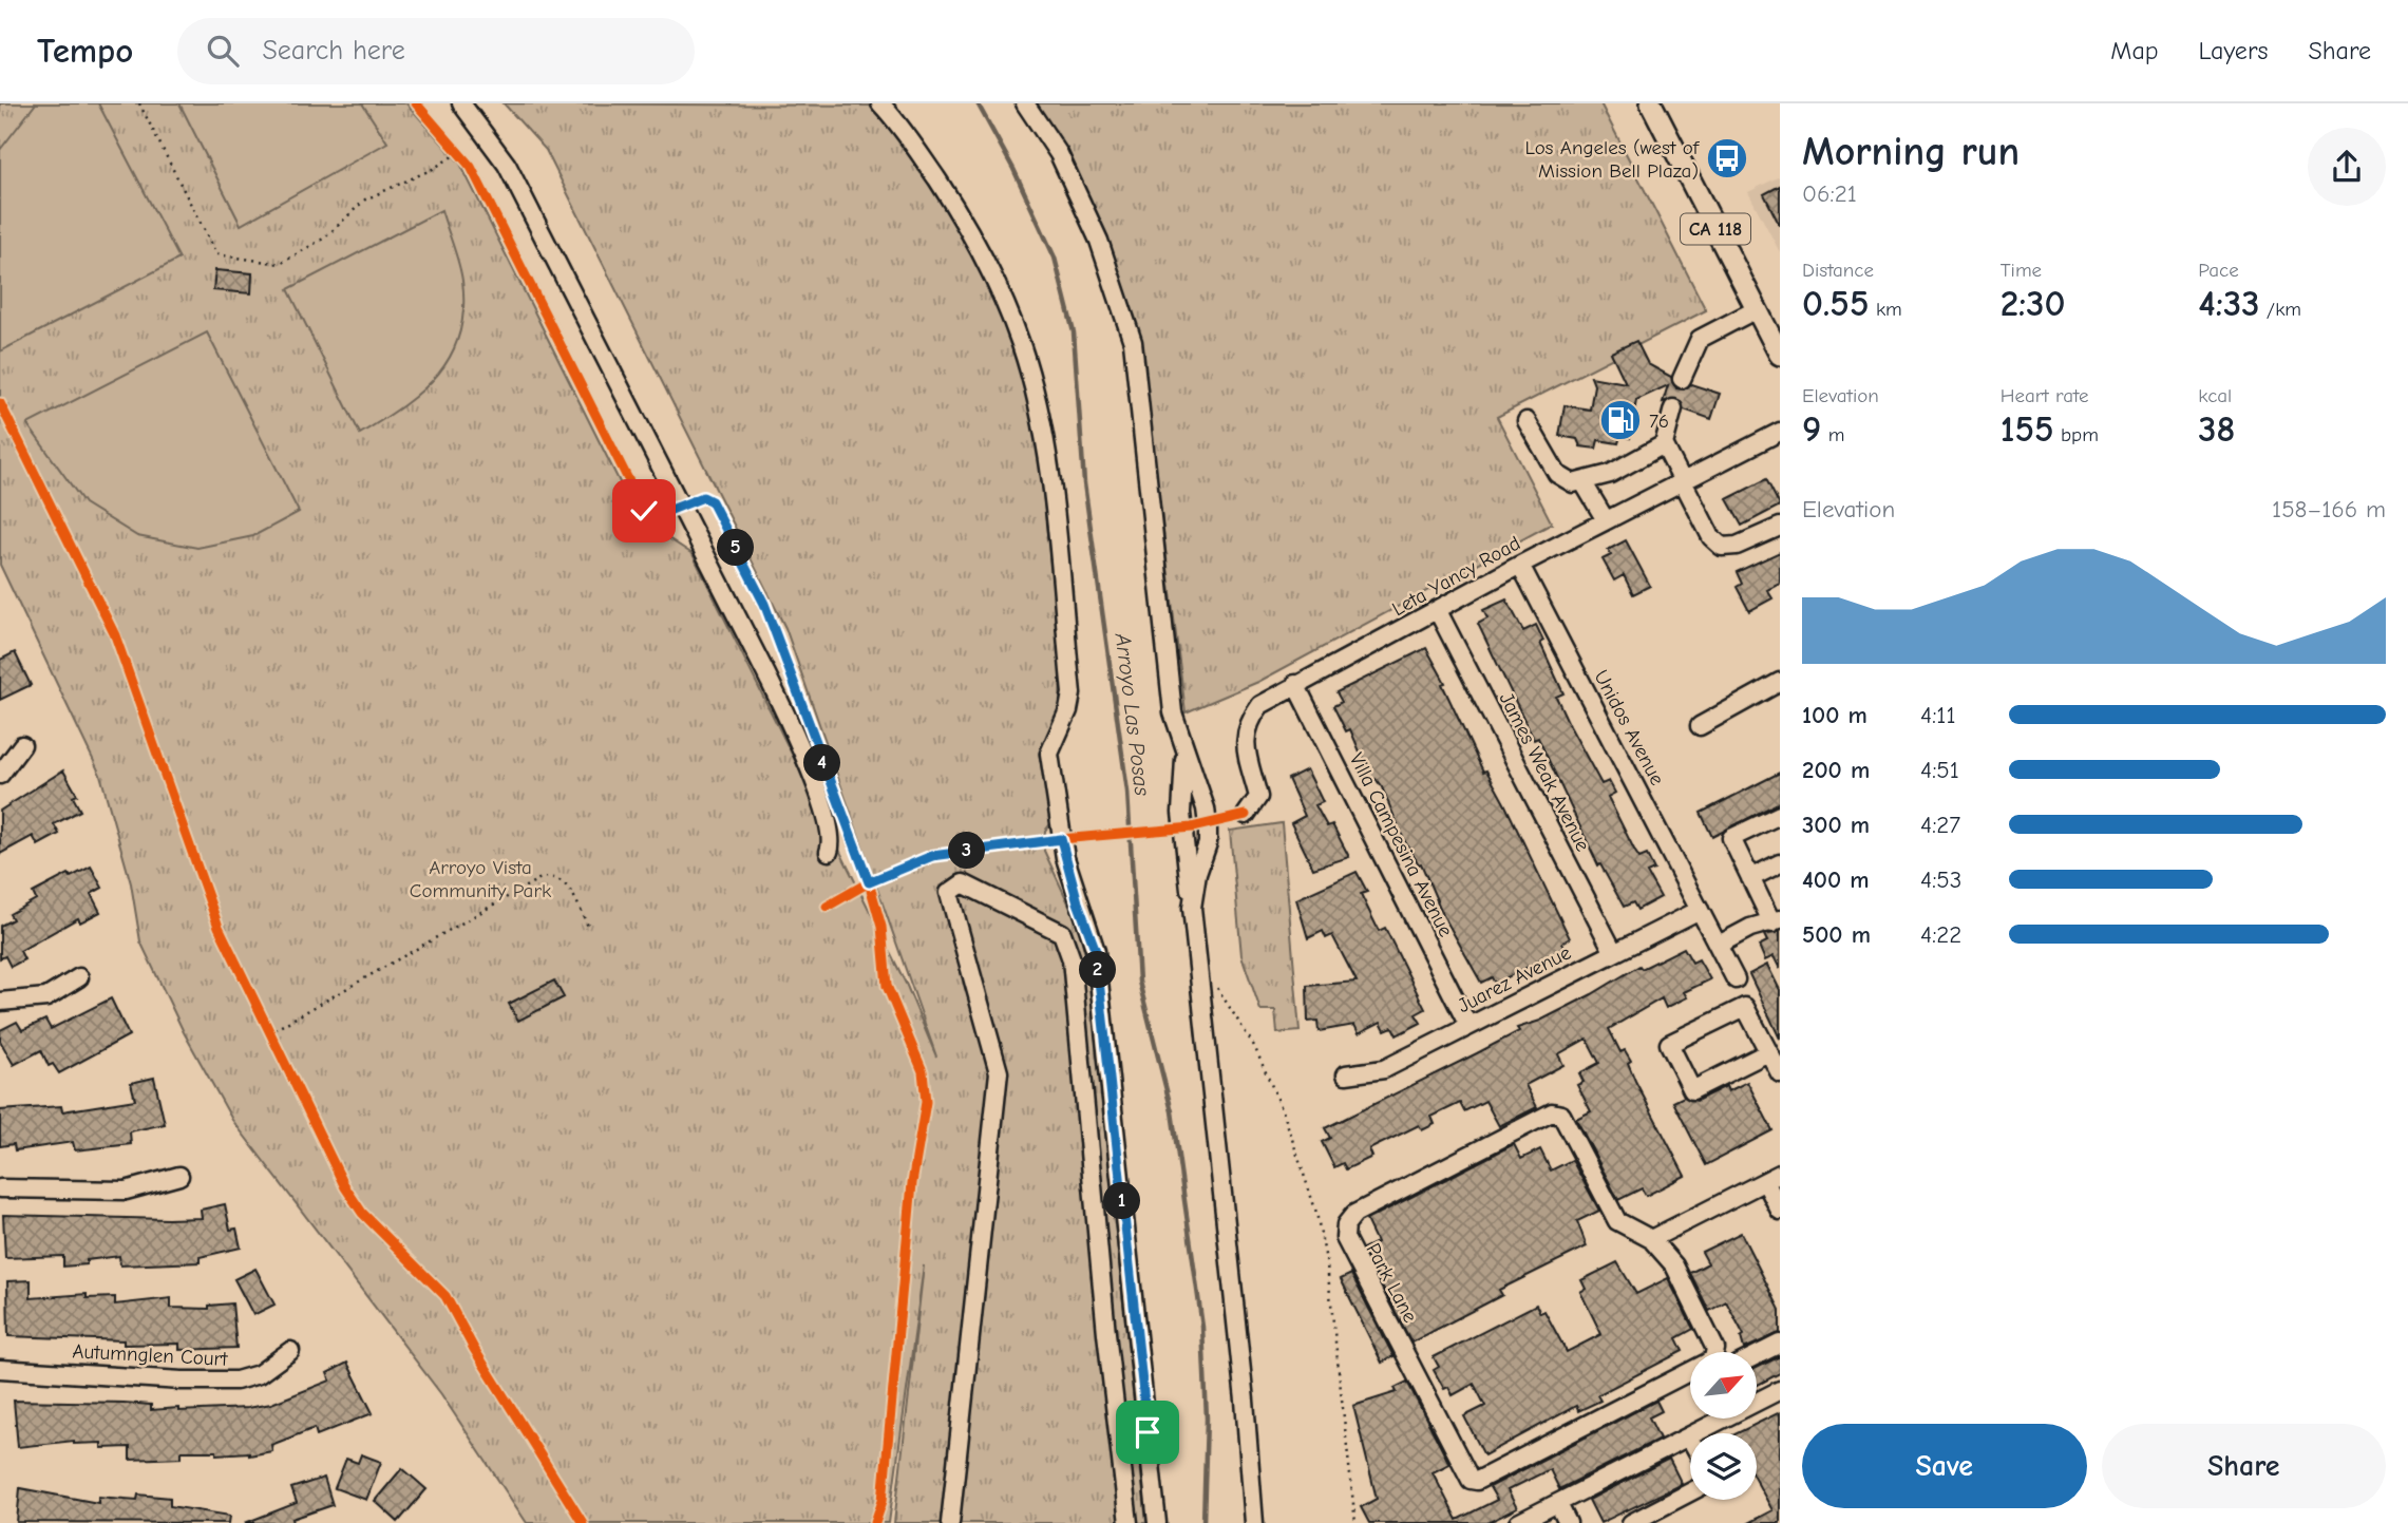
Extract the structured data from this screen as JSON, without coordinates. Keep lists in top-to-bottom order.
{
  "streets": {
    "main road": ["CA 118"],
    "street": [
      "Leta Yancy Road",
      "Unidos Avenue",
      "James Weak Avenue",
      "Villa Campesina Avenue",
      "Juarez Avenue",
      "Park Lane",
      "Autumnglen Court"
    ]
  },
  "crossings": [
    ["Leta Yancy Road", "Unidos Avenue"],
    ["Leta Yancy Road", "James Weak Avenue"],
    ["Leta Yancy Road", "Villa Campesina Avenue"],
    ["Unidos Avenue", "Juarez Avenue"],
    ["James Weak Avenue", "Juarez Avenue"],
    ["Villa Campesina Avenue", "Juarez Avenue"]
  ],
  "water": ["Arroyo Las Posas"],
  "parks": ["Arroyo Vista Community Park"],
  "places": {
    "bus stop": ["Los Angeles (west of Mission Bell Plaza)"],
    "fuel station": ["76"]
  },
  "north": "top right",
  "page": {
    "header": "Tempo",
    "search": "Search here",
    "nav": ["Map", "Layers", "Share"],
    "heading": ["Morning run", "06:21"],
    "stats": [
      ["Distance", "0.55 km"],
      ["Time", "2:30"],
      ["Pace", "4:33 /km"],
      ["Elevation", "9 m"],
      ["Heart rate", "155 bpm"],
      ["kcal", "38"]
    ],
    "chart": ["Elevation", "158–166 m"],
    "pins": [
      "5",
      "4",
      "3",
      "2",
      "1"
    ],
    "list": [
      {
        "name": "100 m",
        "note": "4:11"
      },
      {
        "name": "200 m",
        "note": "4:51"
      },
      {
        "name": "300 m",
        "note": "4:27"
      },
      {
        "name": "400 m",
        "note": "4:53"
      },
      {
        "name": "500 m",
        "note": "4:22"
      }
    ],
    "buttons": ["Save", "Share"]
  }
}
